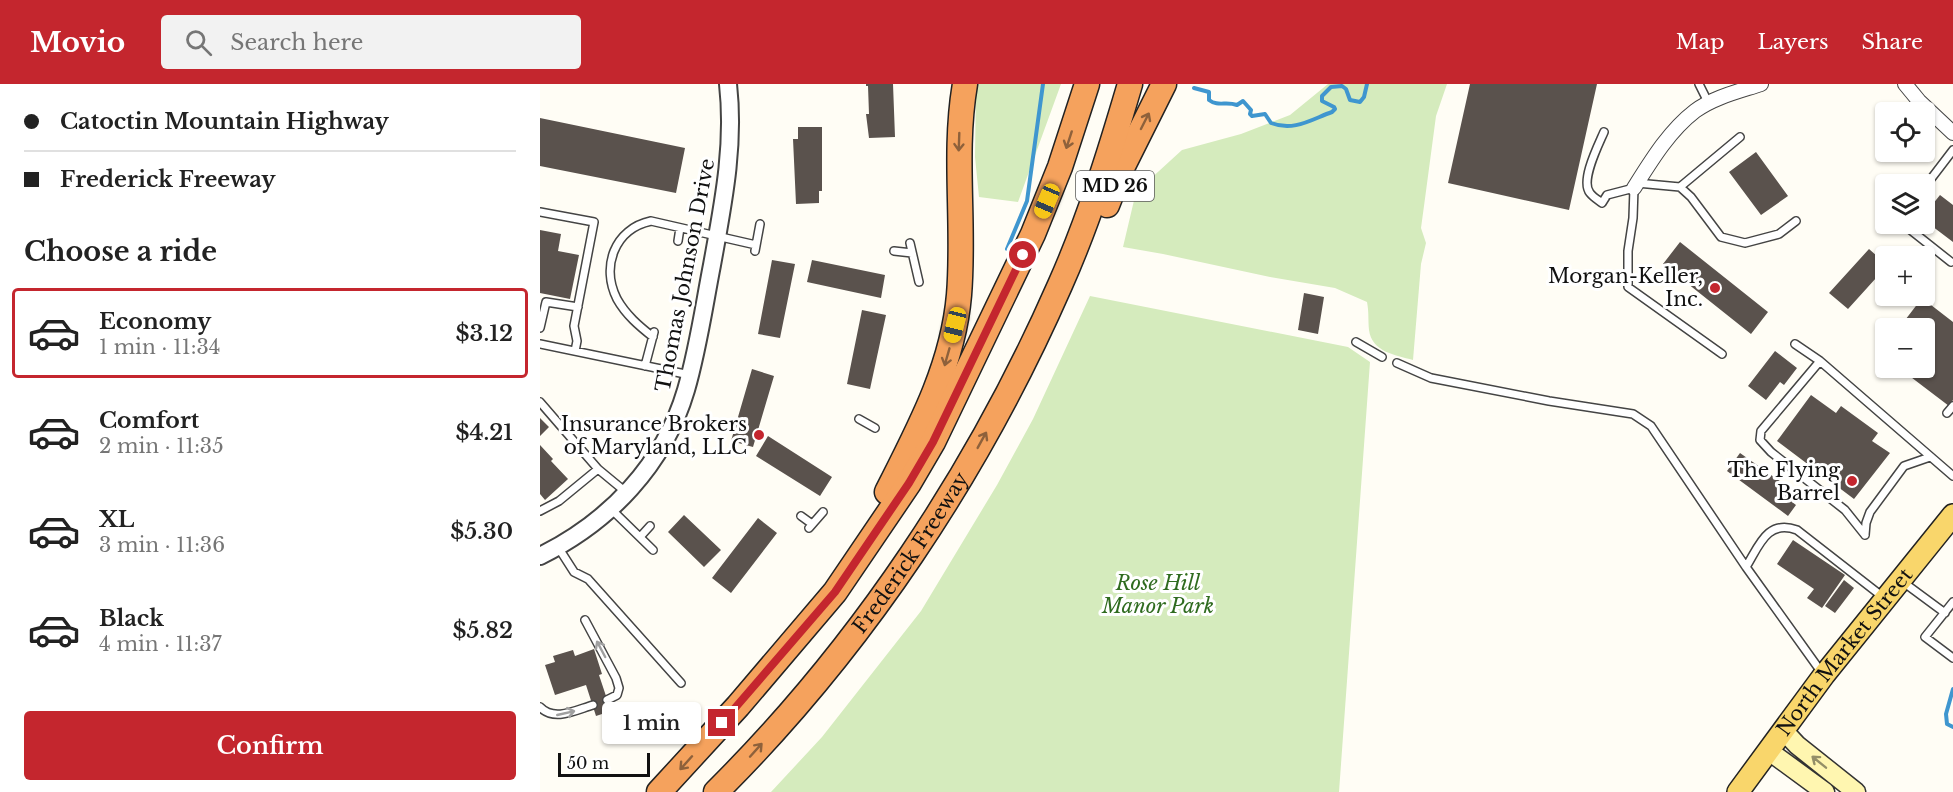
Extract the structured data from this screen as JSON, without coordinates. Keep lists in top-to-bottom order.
{
  "streets": {
    "highway": ["MD 26", "Frederick Freeway"],
    "main road": ["North Market Street"],
    "street": ["Thomas Johnson Drive"]
  },
  "crossings": [
    ["MD 26", "Frederick Freeway"]
  ],
  "parks": ["Rose Hill Manor Park"],
  "places": ["Morgan-Keller, Inc.", "Insurance Brokers of Maryland, LLC", "The Flying Barrel"],
  "scale_bar": "50 m",
  "page": {
    "header": "Movio",
    "search": "Search here",
    "nav": ["Map", "Layers", "Share"],
    "banner": ["Catoctin Mountain Highway", "Frederick Freeway"],
    "map_buttons": ["+", "−"],
    "heading": "Choose a ride",
    "list": [
      {
        "name": "Economy",
        "note": "1 min · 11:34",
        "value": "$3.12"
      },
      {
        "name": "Comfort",
        "note": "2 min · 11:35",
        "value": "$4.21"
      },
      {
        "name": "XL",
        "note": "3 min · 11:36",
        "value": "$5.30"
      },
      {
        "name": "Black",
        "note": "4 min · 11:37",
        "value": "$5.82"
      }
    ],
    "buttons": "Confirm",
    "bubble": "1 min",
    "scale": "50 m"
  }
}
